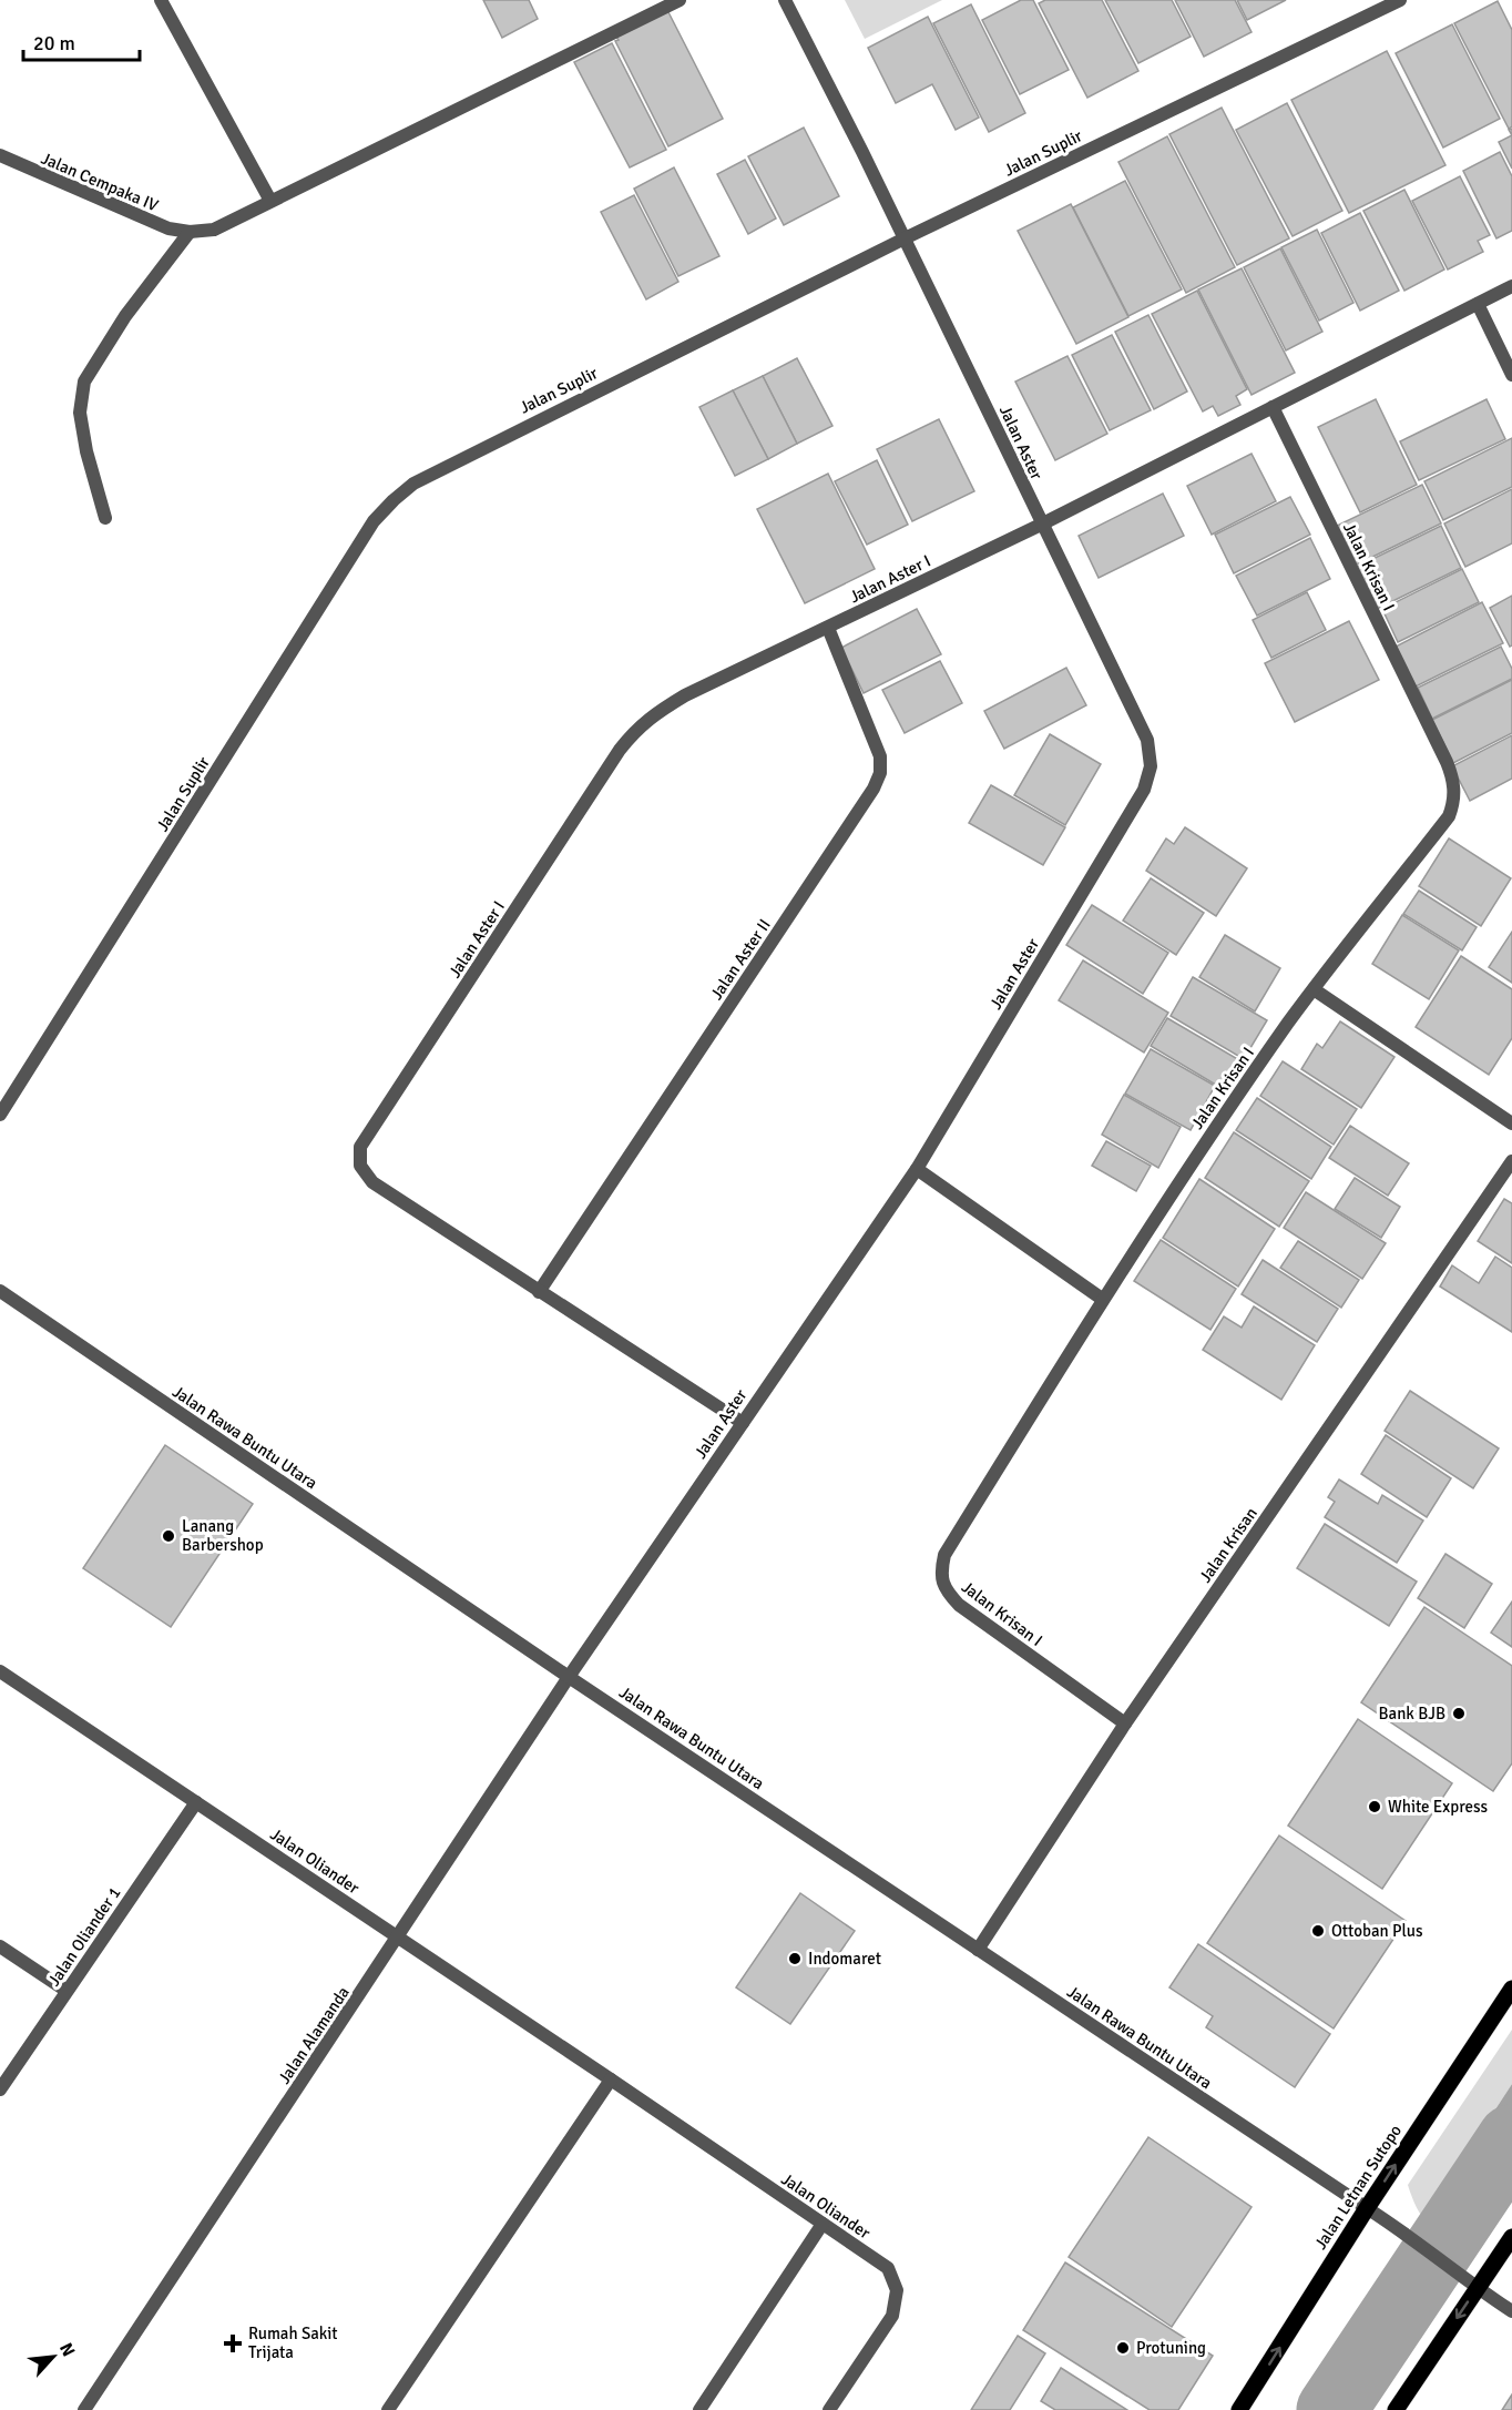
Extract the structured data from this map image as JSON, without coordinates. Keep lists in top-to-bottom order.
{
  "streets": {
    "main road": ["Jalan Letnan Sutopo"],
    "street": [
      "Jalan Suplir",
      "Jalan Cempaka IV",
      "Jalan Aster",
      "Jalan Krisan I",
      "Jalan Aster I",
      "Jalan Aster II",
      "Jalan Rawa Buntu Utara",
      "Jalan Krisan",
      "Jalan Oliander",
      "Jalan Oliander 1",
      "Jalan Alamanda"
    ]
  },
  "crossings": [
    ["Jalan Suplir", "Jalan Aster"],
    ["Jalan Aster", "Jalan Aster I"],
    ["Jalan Aster", "Jalan Rawa Buntu Utara"],
    ["Jalan Aster", "Jalan Alamanda"],
    ["Jalan Krisan I", "Jalan Aster I"],
    ["Jalan Krisan I", "Jalan Krisan"],
    ["Jalan Aster I", "Jalan Aster II"],
    ["Jalan Rawa Buntu Utara", "Jalan Krisan"],
    ["Jalan Rawa Buntu Utara", "Jalan Alamanda"],
    ["Jalan Rawa Buntu Utara", "Jalan Letnan Sutopo"],
    ["Jalan Oliander", "Jalan Oliander 1"],
    ["Jalan Oliander", "Jalan Alamanda"]
  ],
  "places": {
    "other": [
      "Lanang Barbershop",
      "Bank BJB",
      "White Express",
      "Ottoban Plus",
      "Indomaret",
      "Protuning"
    ],
    "health": ["Rumah Sakit Trijata"]
  },
  "scale_bar": "20 m",
  "north": "top right"
}
